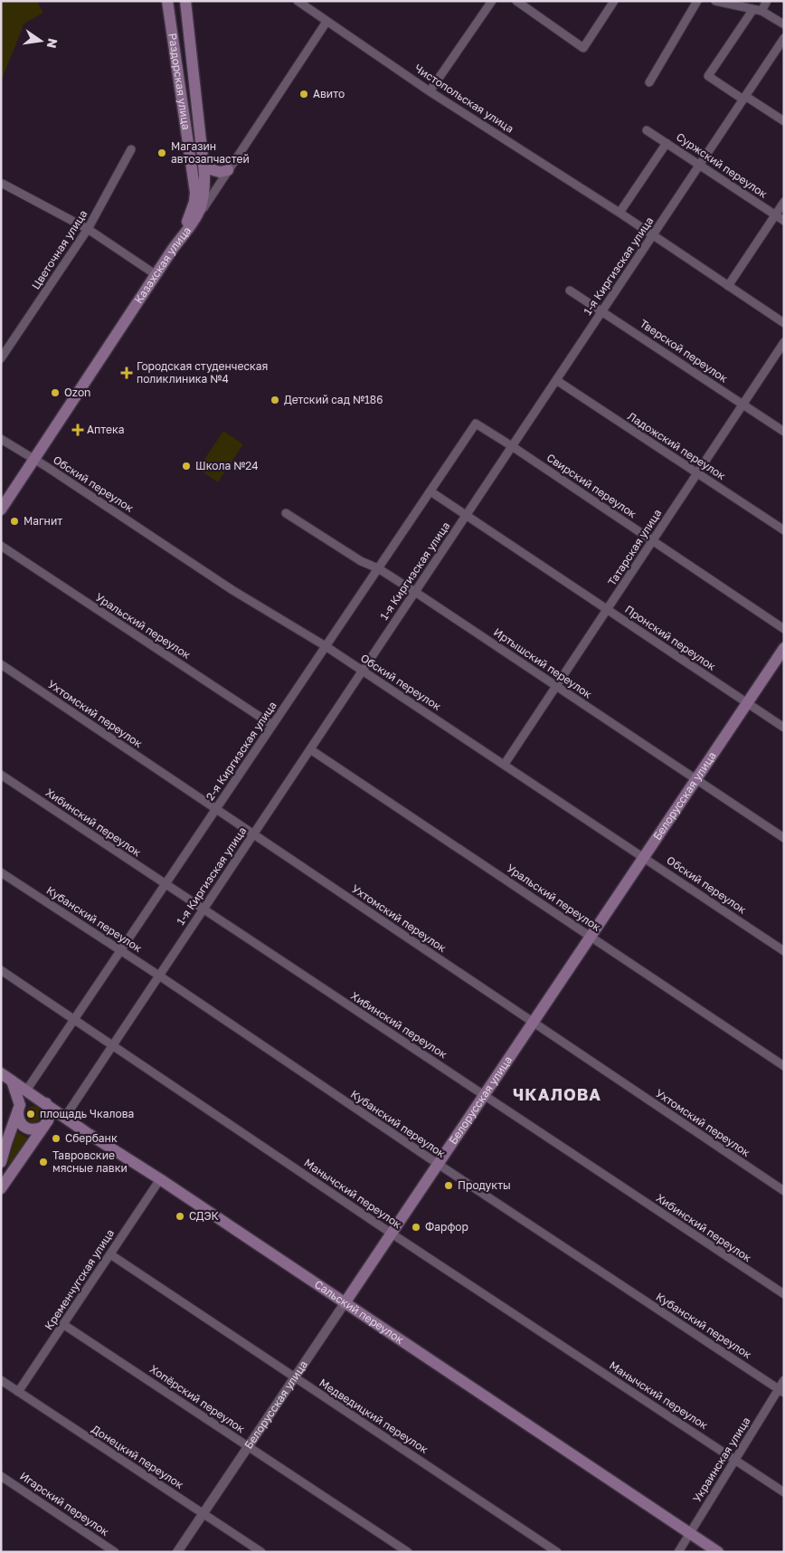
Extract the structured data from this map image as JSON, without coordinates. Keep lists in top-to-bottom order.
{
  "streets": {
    "main road": [
      "Раздорская улица",
      "Казахская улица",
      "Белорусская улица",
      "Сальский переулок"
    ],
    "street": [
      "Чистопольская улица",
      "Суржский переулок",
      "Цветочная улица",
      "1-я Киргизская улица",
      "Тверской переулок",
      "Ладожский переулок",
      "Обский переулок",
      "Свирский переулок",
      "Татарская улица",
      "Уральский переулок",
      "Пронский переулок",
      "Иртышский переулок",
      "Ухтомский переулок",
      "2-я Киргизская улица",
      "Хибинский переулок",
      "Кубанский переулок",
      "Манычский переулок",
      "Кременчугская улица",
      "Хопёрский переулок",
      "Медведицкий переулок",
      "Донецкий переулок",
      "Украинская улица",
      "Игарский переулок"
    ]
  },
  "crossings": [
    ["Раздорская улица", "Казахская улица"],
    ["Чистопольская улица", "Казахская улица"],
    ["Чистопольская улица", "1-я Киргизская улица"],
    ["Суржский переулок", "1-я Киргизская улица"],
    ["Казахская улица", "Обский переулок"],
    ["1-я Киргизская улица", "Тверской переулок"],
    ["1-я Киргизская улица", "Ладожский переулок"],
    ["1-я Киргизская улица", "Обский переулок"],
    ["1-я Киргизская улица", "Свирский переулок"],
    ["1-я Киргизская улица", "Уральский переулок"],
    ["1-я Киргизская улица", "Пронский переулок"],
    ["1-я Киргизская улица", "Иртышский переулок"],
    ["1-я Киргизская улица", "Ухтомский переулок"],
    ["1-я Киргизская улица", "Хибинский переулок"],
    ["1-я Киргизская улица", "Кубанский переулок"],
    ["1-я Киргизская улица", "Манычский переулок"],
    ["1-я Киргизская улица", "Сальский переулок"],
    ["Тверской переулок", "Татарская улица"],
    ["Ладожский переулок", "Татарская улица"],
    ["Обский переулок", "Татарская улица"],
    ["Обский переулок", "2-я Киргизская улица"],
    ["Обский переулок", "Белорусская улица"],
    ["Свирский переулок", "Татарская улица"],
    ["Свирский переулок", "2-я Киргизская улица"],
    ["Татарская улица", "Пронский переулок"],
    ["Татарская улица", "Иртышский переулок"],
    ["Уральский переулок", "2-я Киргизская улица"],
    ["Уральский переулок", "Белорусская улица"],
    ["Пронский переулок", "2-я Киргизская улица"],
    ["Пронский переулок", "Белорусская улица"],
    ["Иртышский переулок", "2-я Киргизская улица"],
    ["Иртышский переулок", "Белорусская улица"],
    ["Ухтомский переулок", "2-я Киргизская улица"],
    ["Ухтомский переулок", "Белорусская улица"],
    ["2-я Киргизская улица", "Хибинский переулок"],
    ["2-я Киргизская улица", "Кубанский переулок"],
    ["2-я Киргизская улица", "Манычский переулок"],
    ["2-я Киргизская улица", "Сальский переулок"],
    ["Белорусская улица", "Хибинский переулок"],
    ["Белорусская улица", "Кубанский переулок"],
    ["Белорусская улица", "Манычский переулок"],
    ["Белорусская улица", "Сальский переулок"],
    ["Белорусская улица", "Хопёрский переулок"],
    ["Белорусская улица", "Медведицкий переулок"],
    ["Белорусская улица", "Донецкий переулок"],
    ["Кубанский переулок", "Украинская улица"],
    ["Манычский переулок", "Украинская улица"],
    ["Кременчугская улица", "Сальский переулок"],
    ["Кременчугская улица", "Хопёрский переулок"],
    ["Кременчугская улица", "Медведицкий переулок"],
    ["Кременчугская улица", "Донецкий переулок"],
    ["Сальский переулок", "Украинская улица"]
  ],
  "districts": ["ЧКАЛОВА"],
  "places": {
    "other": [
      "Авито",
      "Магазин автозапчастей",
      "Ozon",
      "Детский сад №186",
      "Школа №24",
      "Магнит",
      "площадь Чкалова",
      "Сбербанк",
      "Тавровские мясные лавки",
      "Продукты",
      "СДЭК",
      "Фарфор"
    ],
    "health": ["Городская студенческая поликлиника №4", "Аптека"]
  },
  "north": "right"
}
